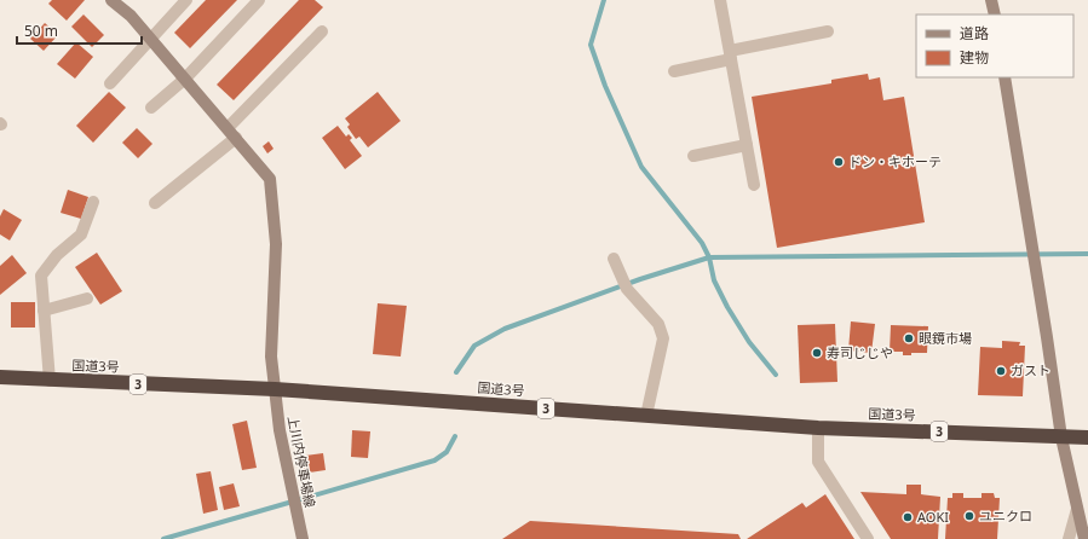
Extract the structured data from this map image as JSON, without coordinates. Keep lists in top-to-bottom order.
{
  "streets": {
    "highway": ["国道3号", "3"],
    "street": ["上川内停車場線"]
  },
  "crossings": [
    ["国道3号", "上川内停車場線"]
  ],
  "places": [
    "ドン・キホーテ",
    "眼鏡市場",
    "寿司じじや",
    "ガスト",
    "ユニクロ",
    "AOKI"
  ],
  "legend": ["道路", "建物"],
  "scale_bar": "50 m"
}
